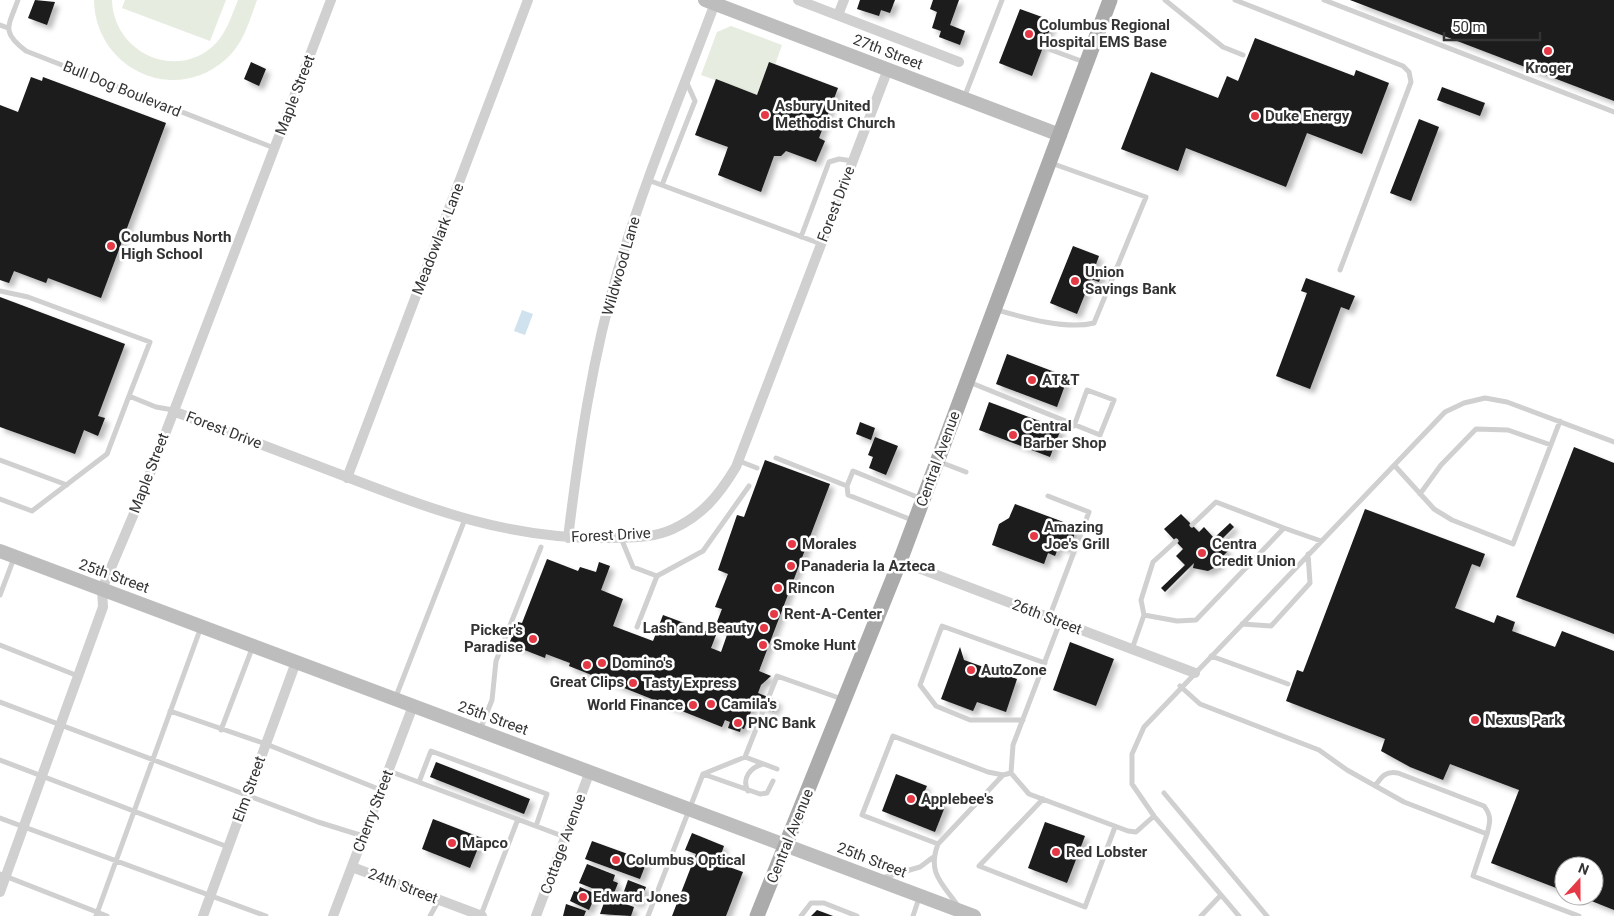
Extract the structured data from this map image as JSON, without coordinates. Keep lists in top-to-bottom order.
{
  "streets": {
    "main road": ["27th Street", "Central Avenue", "25th Street"],
    "street": [
      "Maple Street",
      "Forest Drive",
      "Meadowlark Lane",
      "Wildwood Lane",
      "26th Street",
      "Elm Street",
      "Cherry Street",
      "Cottage Avenue",
      "24th Street"
    ],
    "lane": ["Bull Dog Boulevard"]
  },
  "crossings": [
    ["27th Street", "Forest Drive"],
    ["27th Street", "Wildwood Lane"],
    ["27th Street", "Central Avenue"],
    ["Bull Dog Boulevard", "Maple Street"],
    ["Maple Street", "Forest Drive"],
    ["Maple Street", "25th Street"],
    ["Forest Drive", "Meadowlark Lane"],
    ["Forest Drive", "Wildwood Lane"],
    ["Central Avenue", "25th Street"],
    ["Central Avenue", "26th Street"],
    ["25th Street", "Elm Street"],
    ["25th Street", "Cherry Street"],
    ["25th Street", "Cottage Avenue"],
    ["Cherry Street", "24th Street"]
  ],
  "places": [
    "Columbus Regional Hospital EMS Base",
    "Kroger",
    "Asbury United Methodist Church",
    "Duke Energy",
    "Columbus North High School",
    "Union Savings Bank",
    "AT&T",
    "Central Barber Shop",
    "Amazing Joe's Grill",
    "Morales",
    "Centra Credit Union",
    "Panaderia la Azteca",
    "Rincon",
    "Rent-A-Center",
    "Lash and Beauty",
    "Picker's Paradise",
    "Smoke Hunt",
    "Domino's",
    "Great Clips",
    "AutoZone",
    "Tasty Express",
    "Camila's",
    "World Finance",
    "Nexus Park",
    "PNC Bank",
    "Applebee's",
    "Mapco",
    "Red Lobster",
    "Columbus Optical",
    "Edward Jones"
  ],
  "scale_bar": "50 m",
  "north": "top"
}
